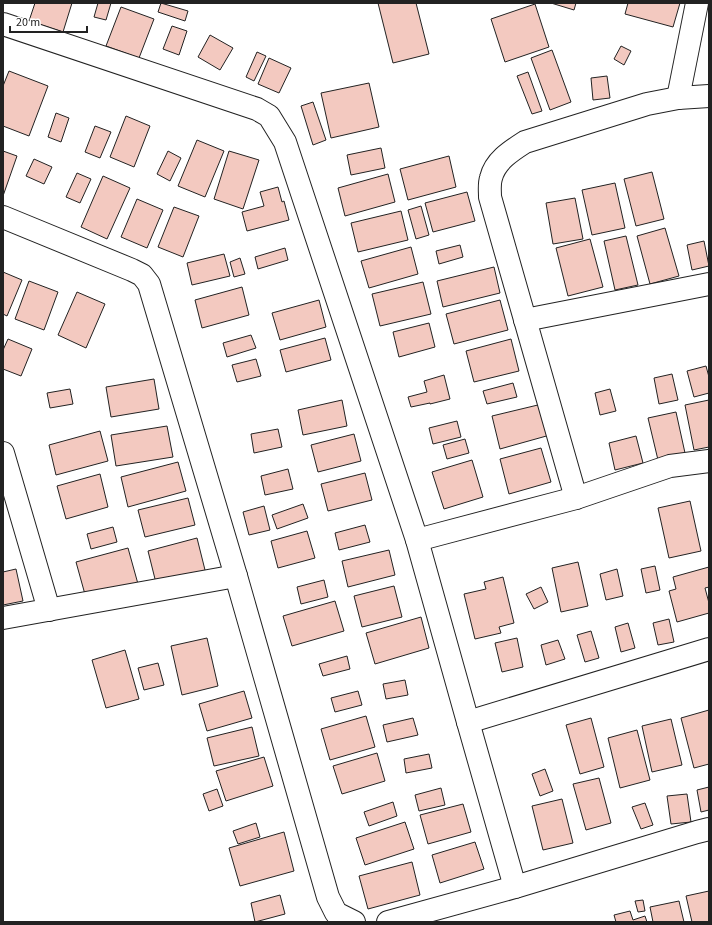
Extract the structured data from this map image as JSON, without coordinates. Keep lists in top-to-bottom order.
{
  "scale_bar": "20 m"
}
